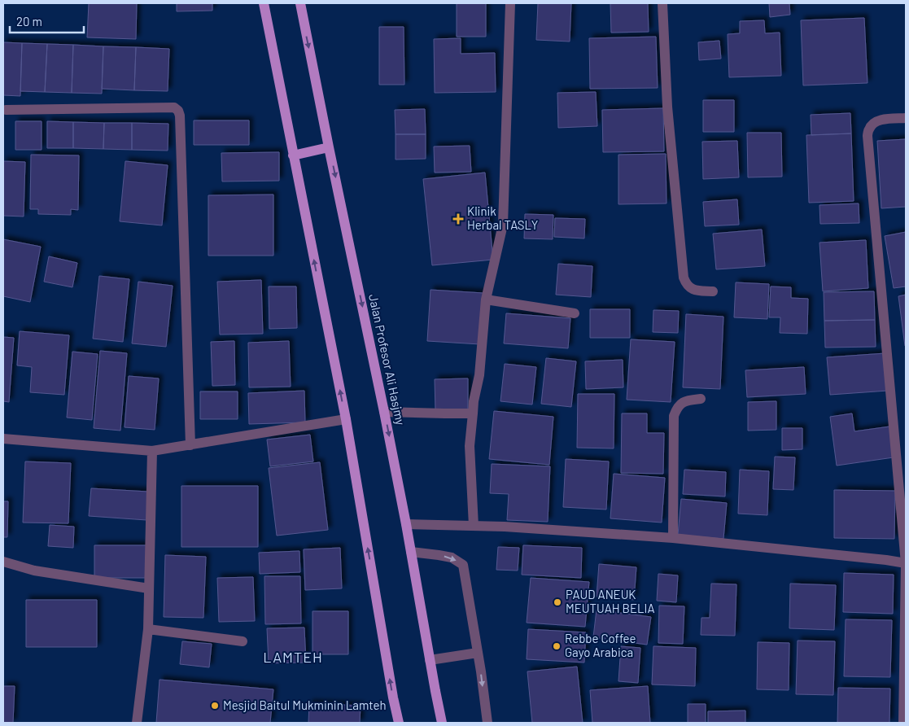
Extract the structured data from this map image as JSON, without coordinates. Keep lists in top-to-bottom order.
{
  "streets": {
    "main road": ["Jalan Profesor Ali Hasjmy"]
  },
  "districts": ["LAMTEH"],
  "places": {
    "health": ["Klinik Herbal TASLY"],
    "other": ["PAUD ANEUK MEUTUAH BELIA", "Rebbe Coffee Gayo Arabica", "Mesjid Baitul Mukminin Lamteh"]
  },
  "scale_bar": "20 m"
}
